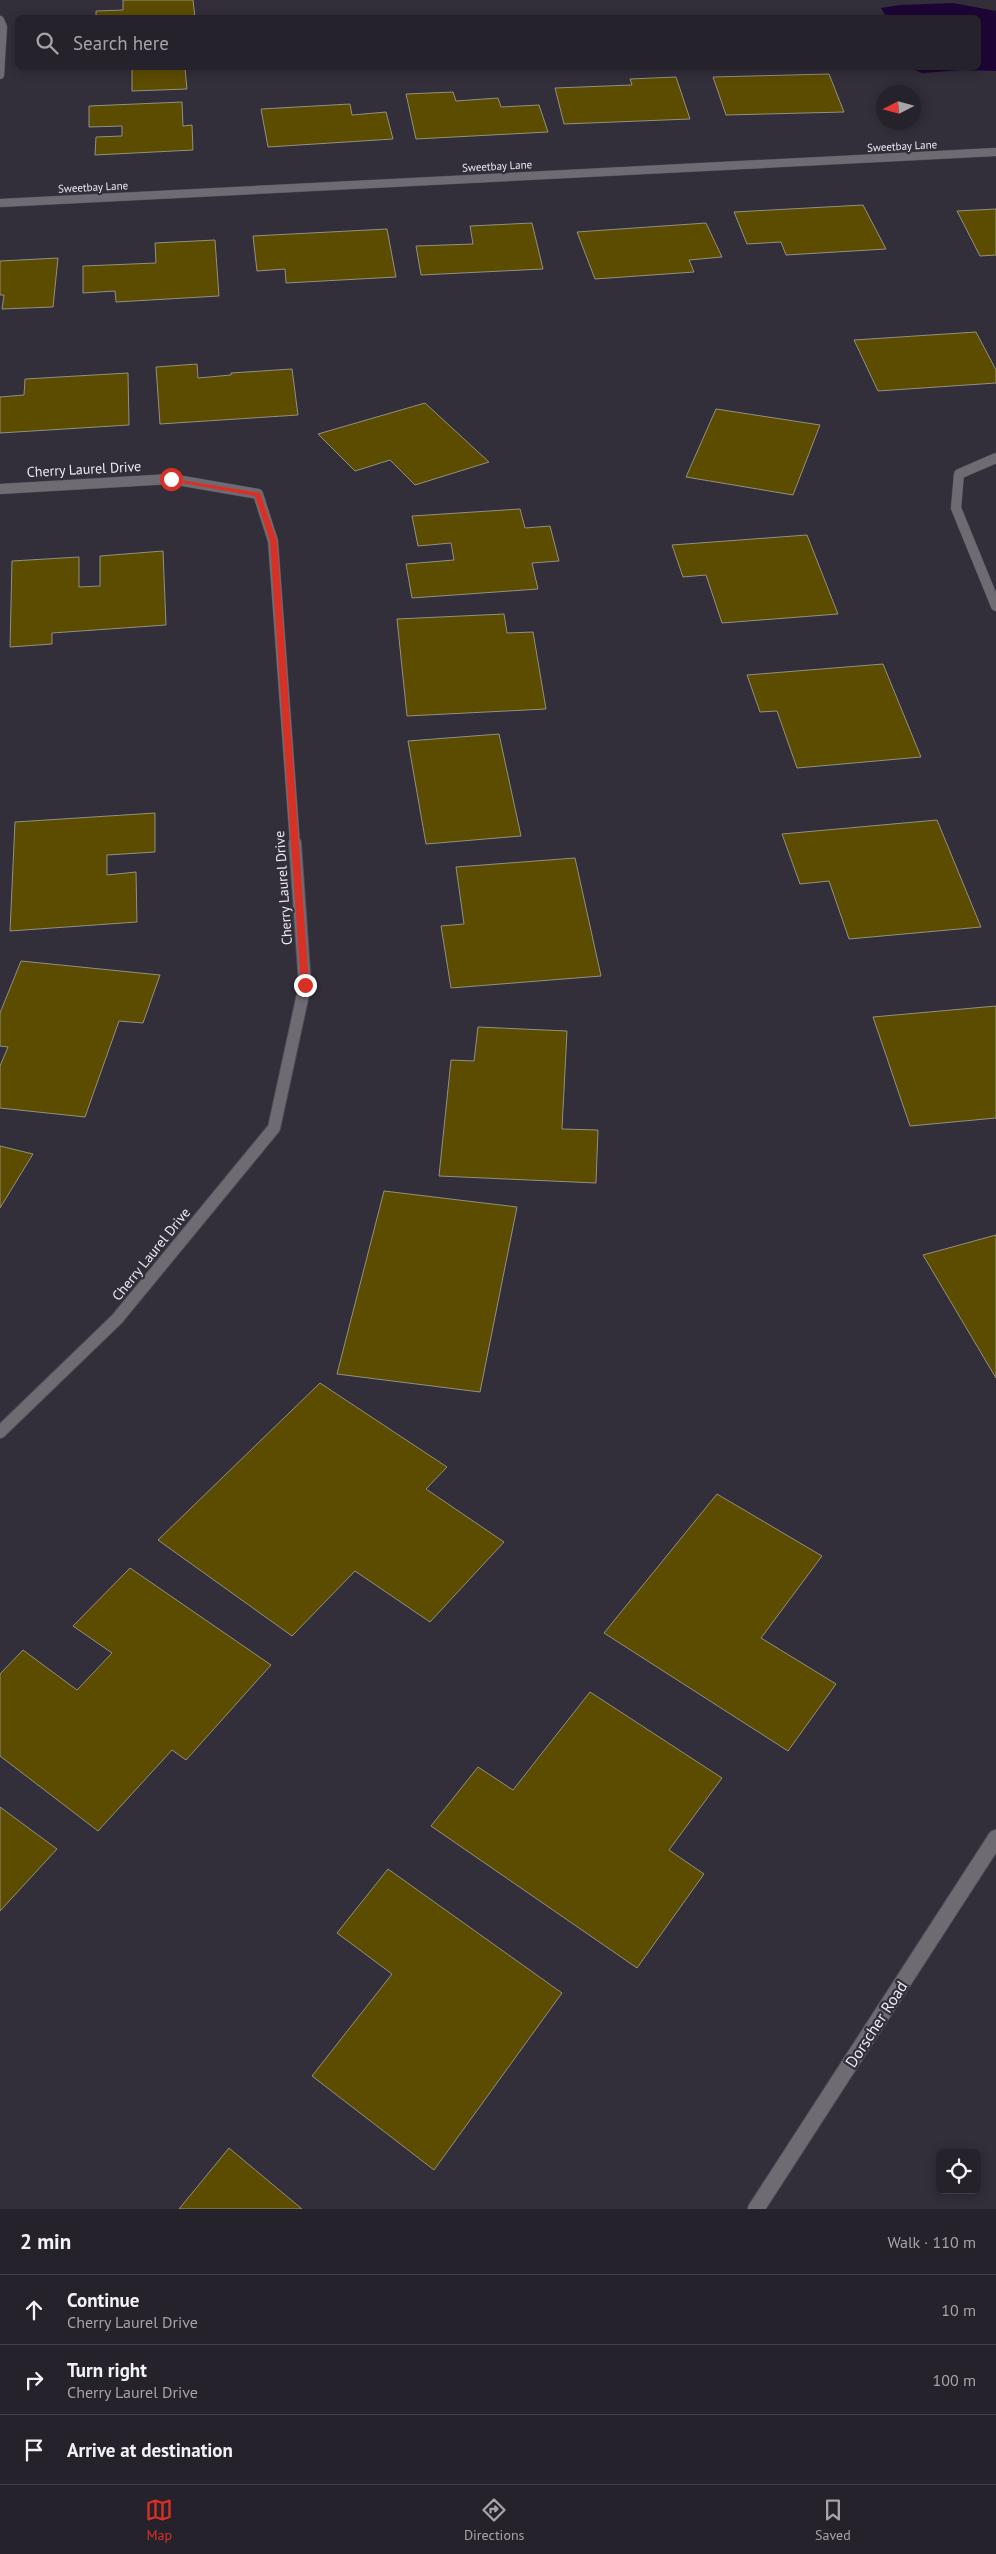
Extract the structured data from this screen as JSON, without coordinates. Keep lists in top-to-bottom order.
{
  "streets": {
    "street": ["Sweetbay Lane", "Cherry Laurel Drive", "Dorscher Road"]
  },
  "north": "left",
  "page": {
    "search": "Search here",
    "heading": ["2 min", "Walk · 110 m"],
    "list": [
      ["Continue", "Cherry Laurel Drive", "10 m"],
      ["Turn right", "Cherry Laurel Drive", "100 m"],
      "Arrive at destination"
    ],
    "nav": ["Map", "Directions", "Saved"]
  }
}
